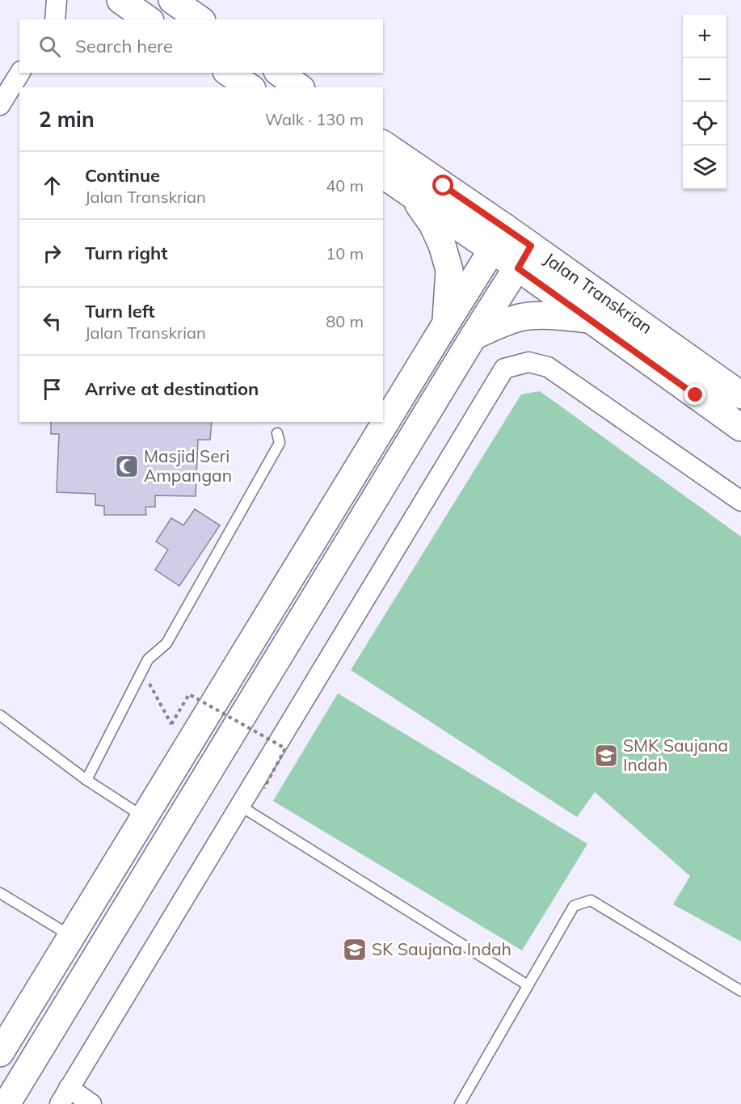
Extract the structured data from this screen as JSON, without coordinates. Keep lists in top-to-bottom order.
{
  "streets": {
    "main road": ["Jalan Transkrian"]
  },
  "places": {
    "mosque": ["Masjid Seri Ampangan"],
    "school or university": ["SMK Saujana Indah", "SK Saujana Indah"]
  },
  "page": {
    "map_buttons": ["+", "−"],
    "search": "Search here",
    "heading": ["2 min", "Walk · 130 m"],
    "list": [
      ["Continue", "Jalan Transkrian", "40 m"],
      ["Turn right", "10 m"],
      ["Turn left", "Jalan Transkrian", "80 m"],
      "Arrive at destination"
    ]
  }
}
